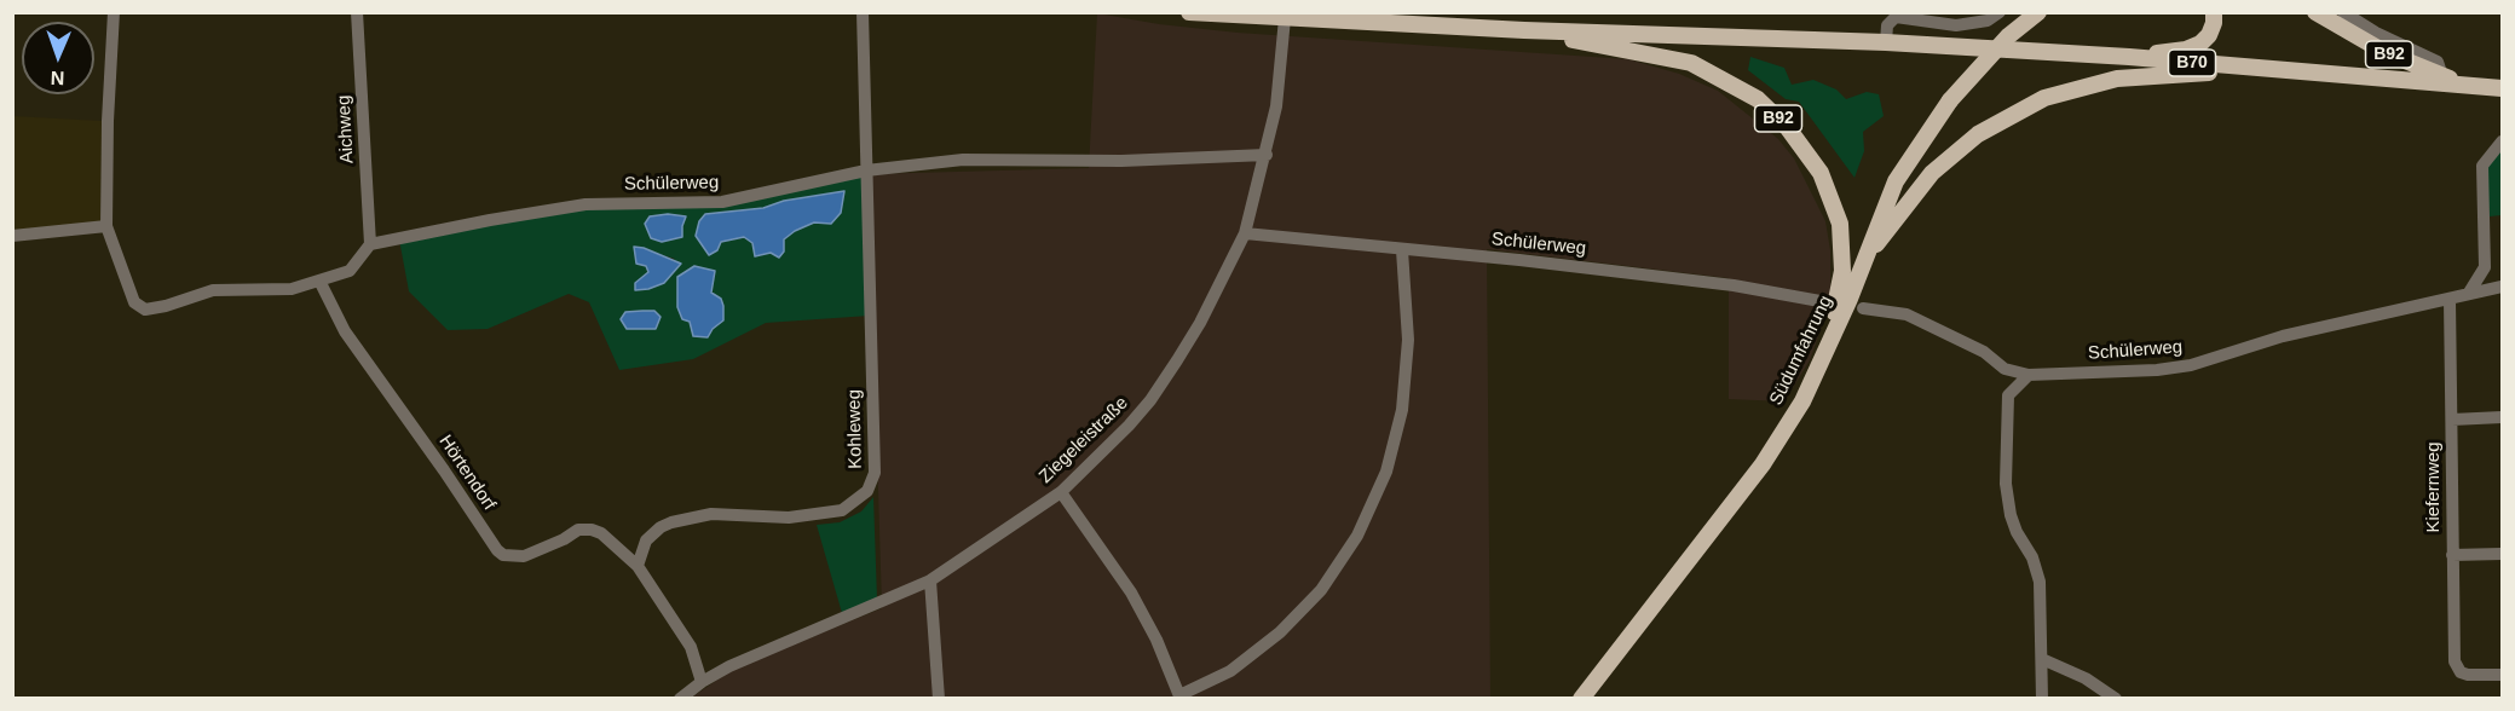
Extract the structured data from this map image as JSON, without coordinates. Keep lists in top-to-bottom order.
{
  "streets": {
    "main road": ["B92", "B70", "Südumfahrung"],
    "street": [
      "Aichweg",
      "Schülerweg",
      "Kohleweg",
      "Ziegeleistraße",
      "Hörtendorf",
      "Kiefernweg"
    ]
  },
  "crossings": [
    ["B92", "B70"],
    ["B92", "Südumfahrung"],
    ["B70", "Ziegeleistraße"],
    ["Aichweg", "Schülerweg"],
    ["Schülerweg", "Kohleweg"],
    ["Schülerweg", "Ziegeleistraße"],
    ["Schülerweg", "Kiefernweg"],
    ["Kohleweg", "Hörtendorf"]
  ],
  "north": "bottom"
}
